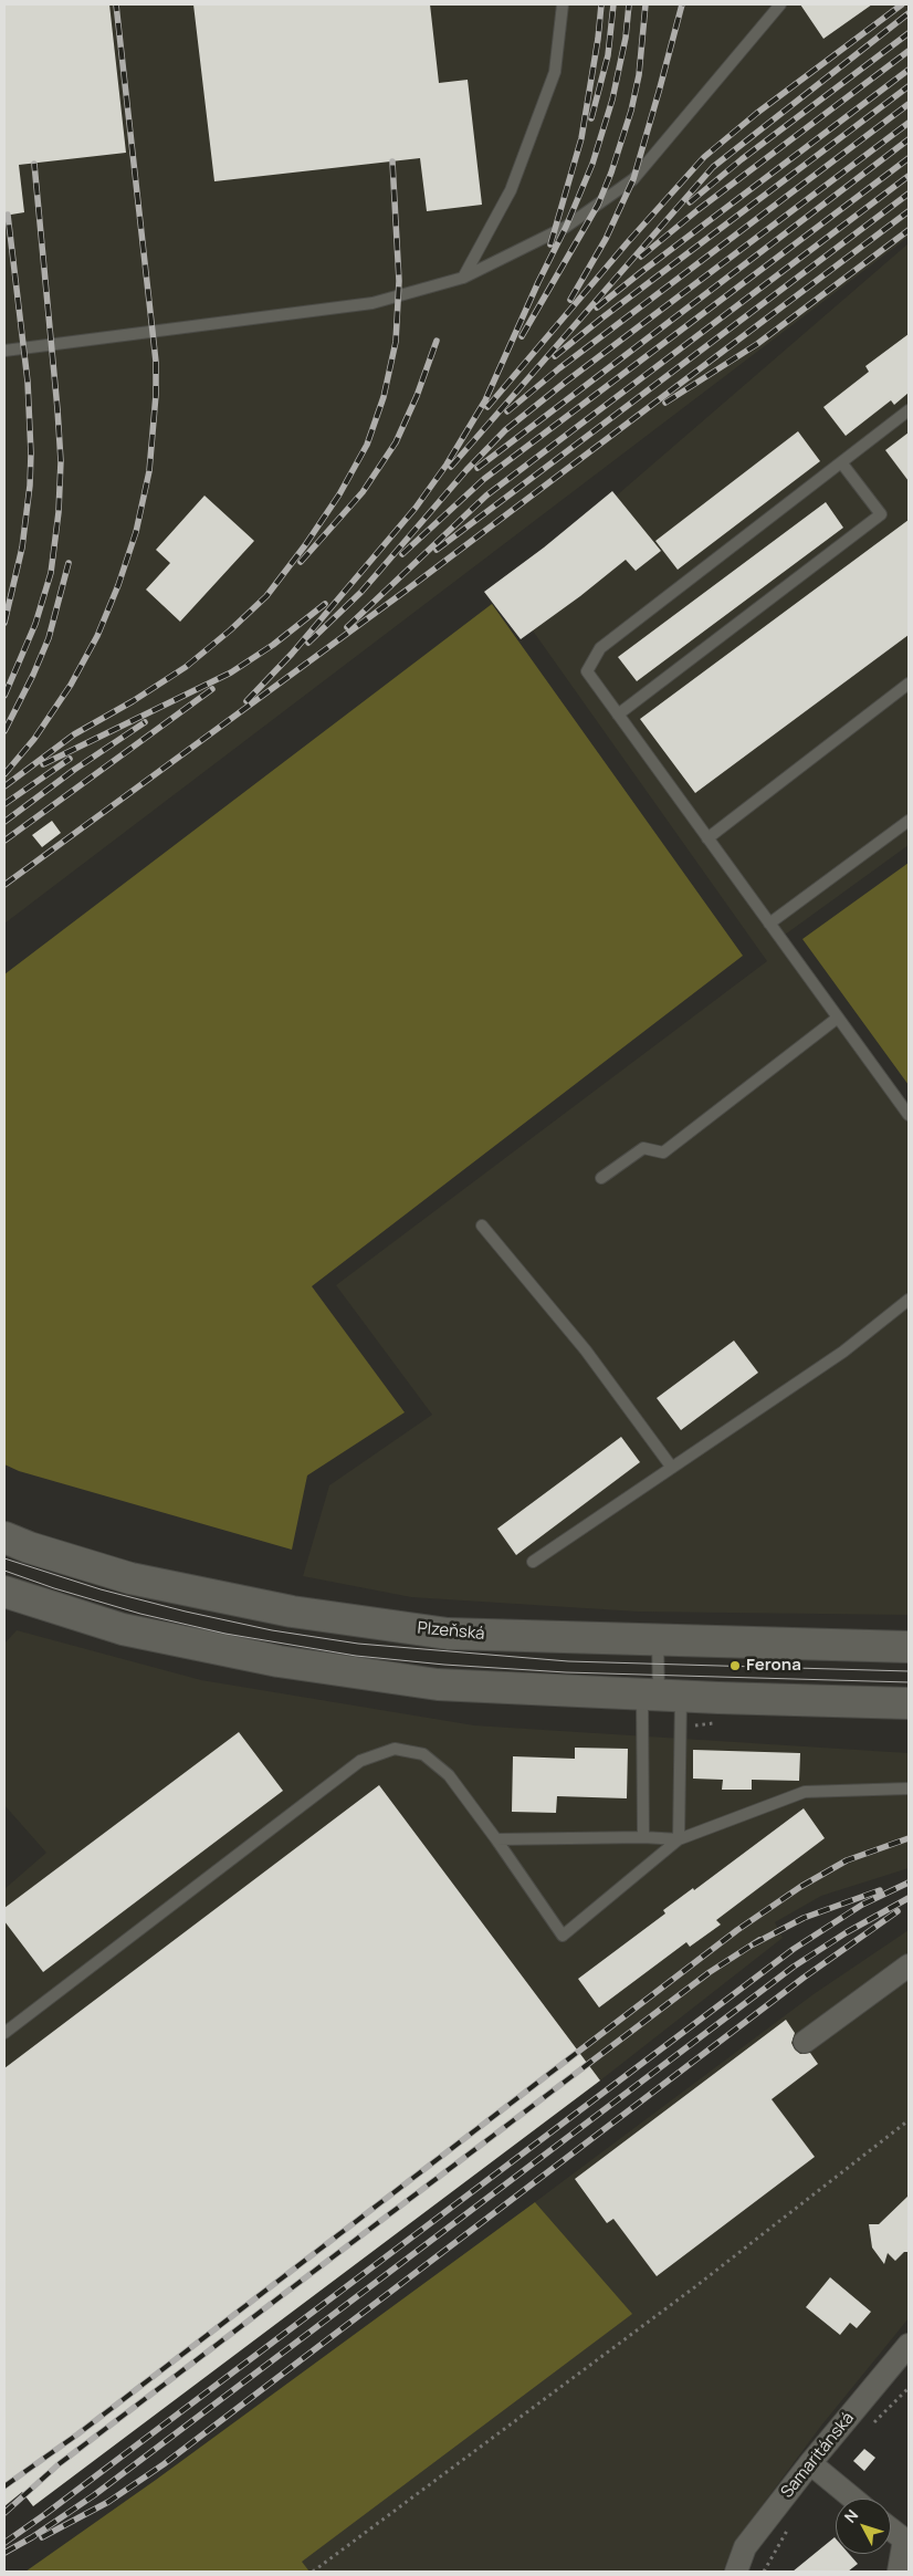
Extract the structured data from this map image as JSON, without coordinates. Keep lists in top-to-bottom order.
{
  "streets": {
    "main road": ["Plzeňská"],
    "street": ["Samaritánská"]
  },
  "places": ["Ferona"],
  "north": "top left"
}
